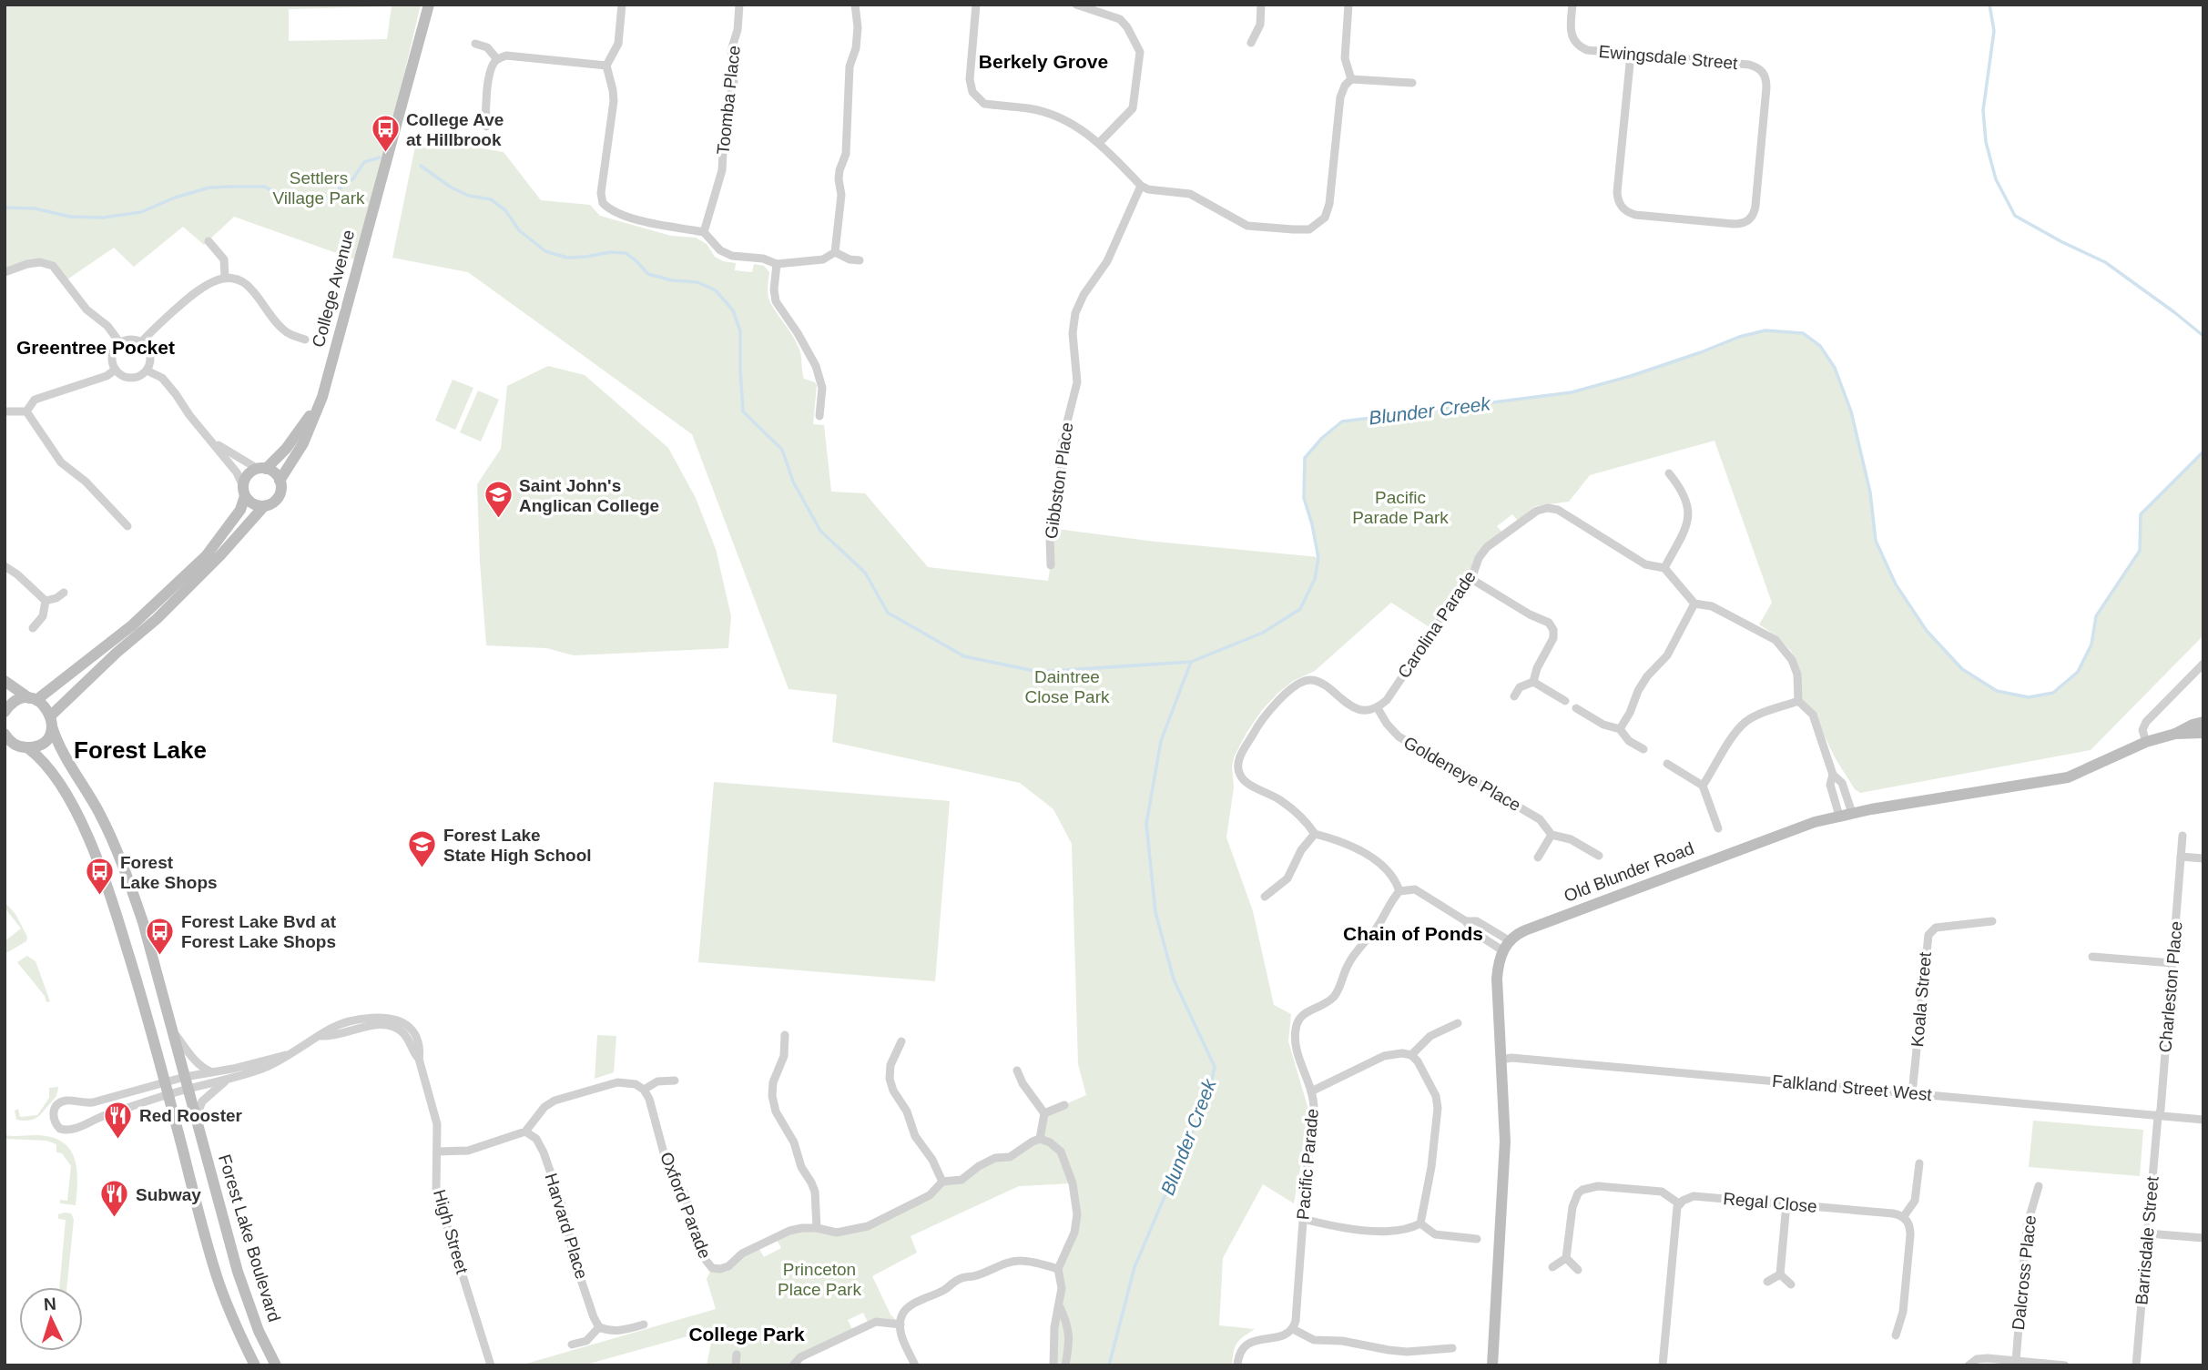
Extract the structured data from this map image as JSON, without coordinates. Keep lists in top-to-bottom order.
{
  "streets": {
    "main road": ["College Avenue", "Old Blunder Road", "Forest Lake Boulevard"],
    "street": [
      "Ewingsdale Street",
      "Toomba Place",
      "Gibbston Place",
      "Carolina Parade",
      "Goldeneye Place",
      "Charleston Place",
      "Koala Street",
      "Falkland Street West",
      "Pacific Parade",
      "Regal Close",
      "Oxford Parade",
      "Harvard Place",
      "High Street",
      "Barrisdale Street",
      "Dalcross Place"
    ]
  },
  "crossings": [
    ["College Avenue", "Forest Lake Boulevard"],
    ["Carolina Parade", "Goldeneye Place"],
    ["Charleston Place", "Falkland Street West"],
    ["Charleston Place", "Barrisdale Street"],
    ["Koala Street", "Falkland Street West"],
    ["Falkland Street West", "Barrisdale Street"],
    ["High Street", "Forest Lake Boulevard"]
  ],
  "districts": [
    "Berkely Grove",
    "Greentree Pocket",
    "Forest Lake",
    "Chain of Ponds",
    "College Park"
  ],
  "water": ["Blunder Creek"],
  "parks": [
    "Settlers Village Park",
    "Pacific Parade Park",
    "Daintree Close Park",
    "Princeton Place Park"
  ],
  "places": {
    "bus stop": ["College Ave at Hillbrook", "Forest Lake Shops", "Forest Lake Bvd at Forest Lake Shops"],
    "school or university": ["Saint John's Anglican College", "Forest Lake State High School"],
    "restaurant": ["Red Rooster", "Subway"]
  },
  "north": "top"
}
